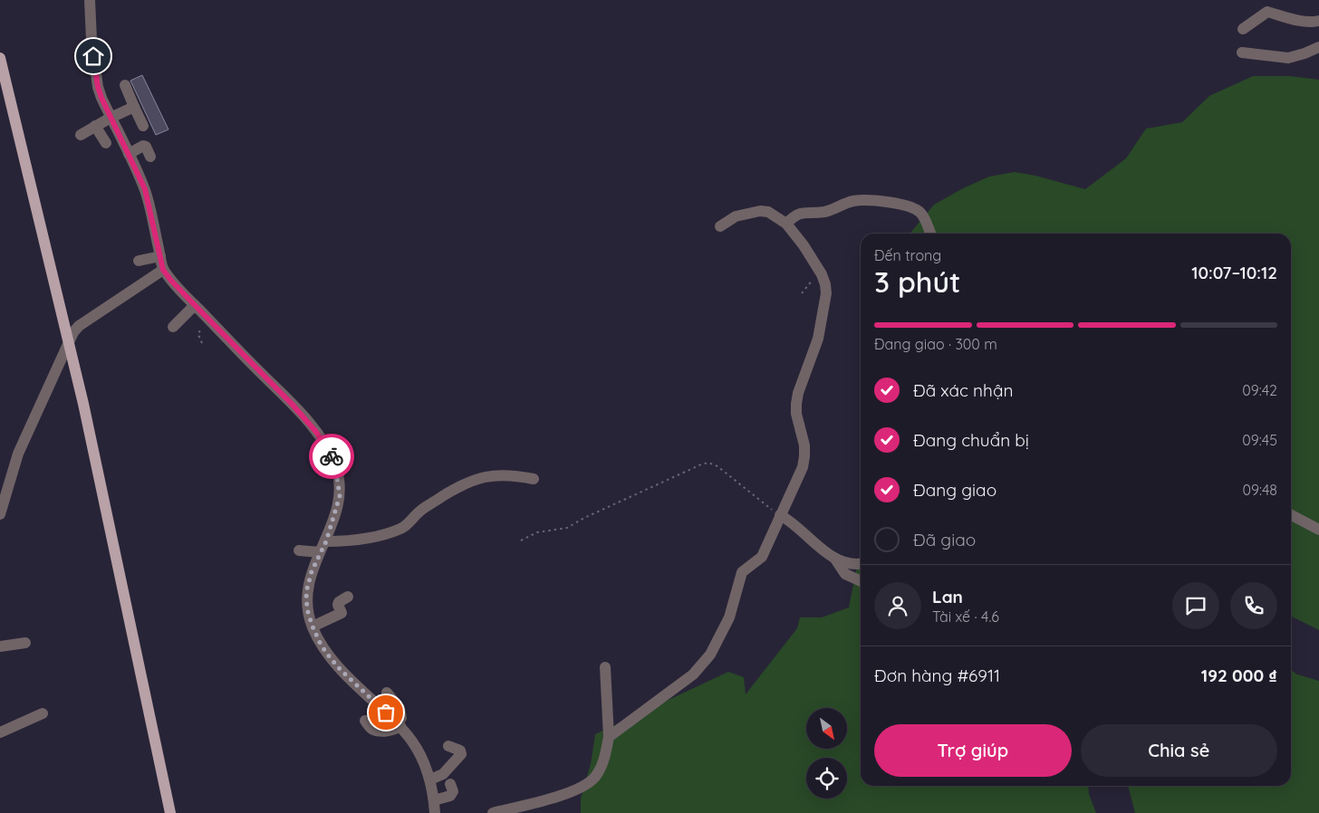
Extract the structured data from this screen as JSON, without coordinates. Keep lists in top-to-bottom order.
{
  "north": "bottom right",
  "page": {
    "heading": ["3 phút", "Đến trong", "10:07–10:12"],
    "panel": [
      "Lan",
      "Tài xế · 4.6",
      "Đơn hàng #6911",
      "192 000 ₫"
    ],
    "bar": "Đang giao · 300 m",
    "list": [
      ["Đã xác nhận", "09:42"],
      ["Đang chuẩn bị", "09:45"],
      ["Đang giao", "09:48"],
      "Đã giao"
    ],
    "buttons": ["Trợ giúp", "Chia sẻ"]
  }
}
